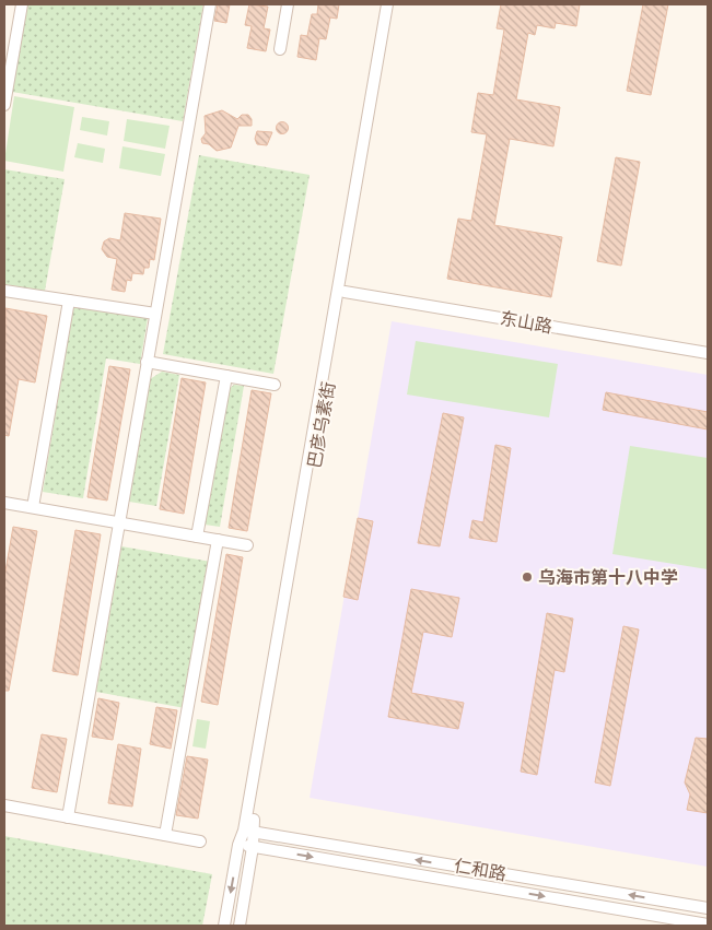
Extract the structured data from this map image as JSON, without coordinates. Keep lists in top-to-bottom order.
{
  "streets": {
    "street": ["东山路", "巴彦乌素街", "仁和路"]
  },
  "crossings": [
    ["东山路", "巴彦乌素街"],
    ["巴彦乌素街", "仁和路"]
  ],
  "places": ["乌海市第十八中学"]
}
